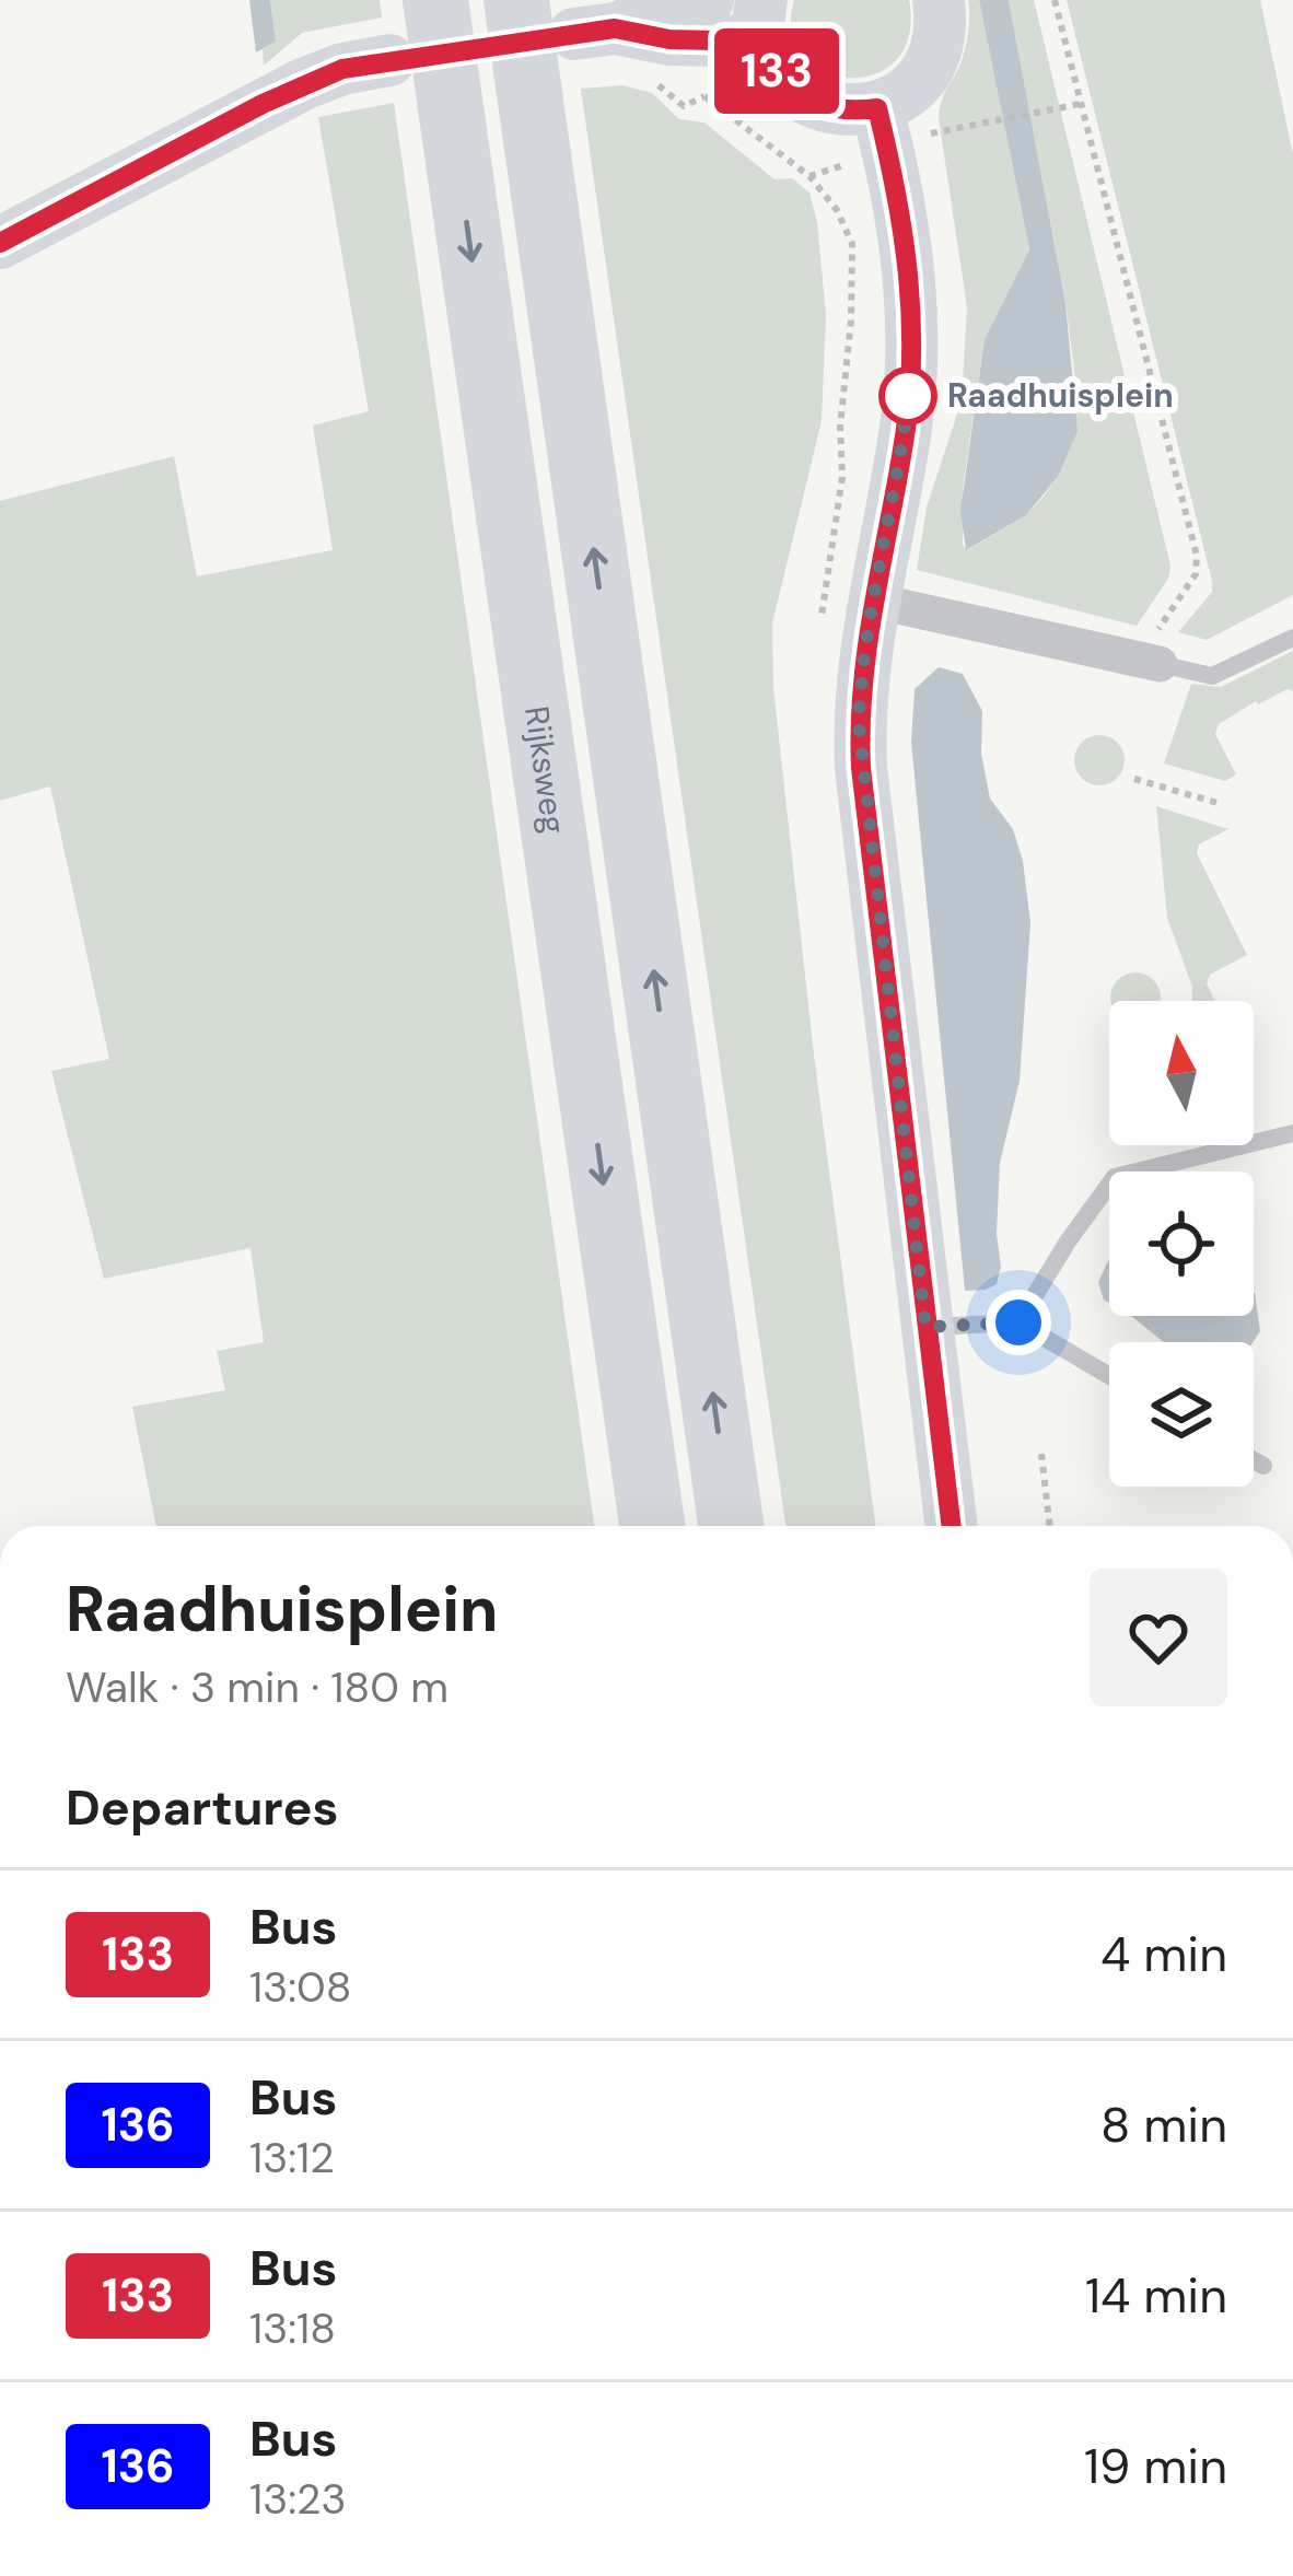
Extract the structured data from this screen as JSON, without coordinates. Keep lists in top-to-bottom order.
{
  "streets": {
    "highway": ["Rijksweg"]
  },
  "places": ["Raadhuisplein"],
  "lines": ["bus line 133"],
  "north": "top",
  "page": {
    "on_map": "133",
    "heading": [
      ["Raadhuisplein", "Walk · 3 min · 180 m"],
      "Departures"
    ],
    "list": [
      {
        "mark": "133",
        "name": "Bus",
        "note": "13:08",
        "value": "4 min"
      },
      {
        "mark": "136",
        "name": "Bus",
        "note": "13:12",
        "value": "8 min"
      },
      {
        "mark": "133",
        "name": "Bus",
        "note": "13:18",
        "value": "14 min"
      },
      {
        "mark": "136",
        "name": "Bus",
        "note": "13:23",
        "value": "19 min"
      }
    ]
  }
}
